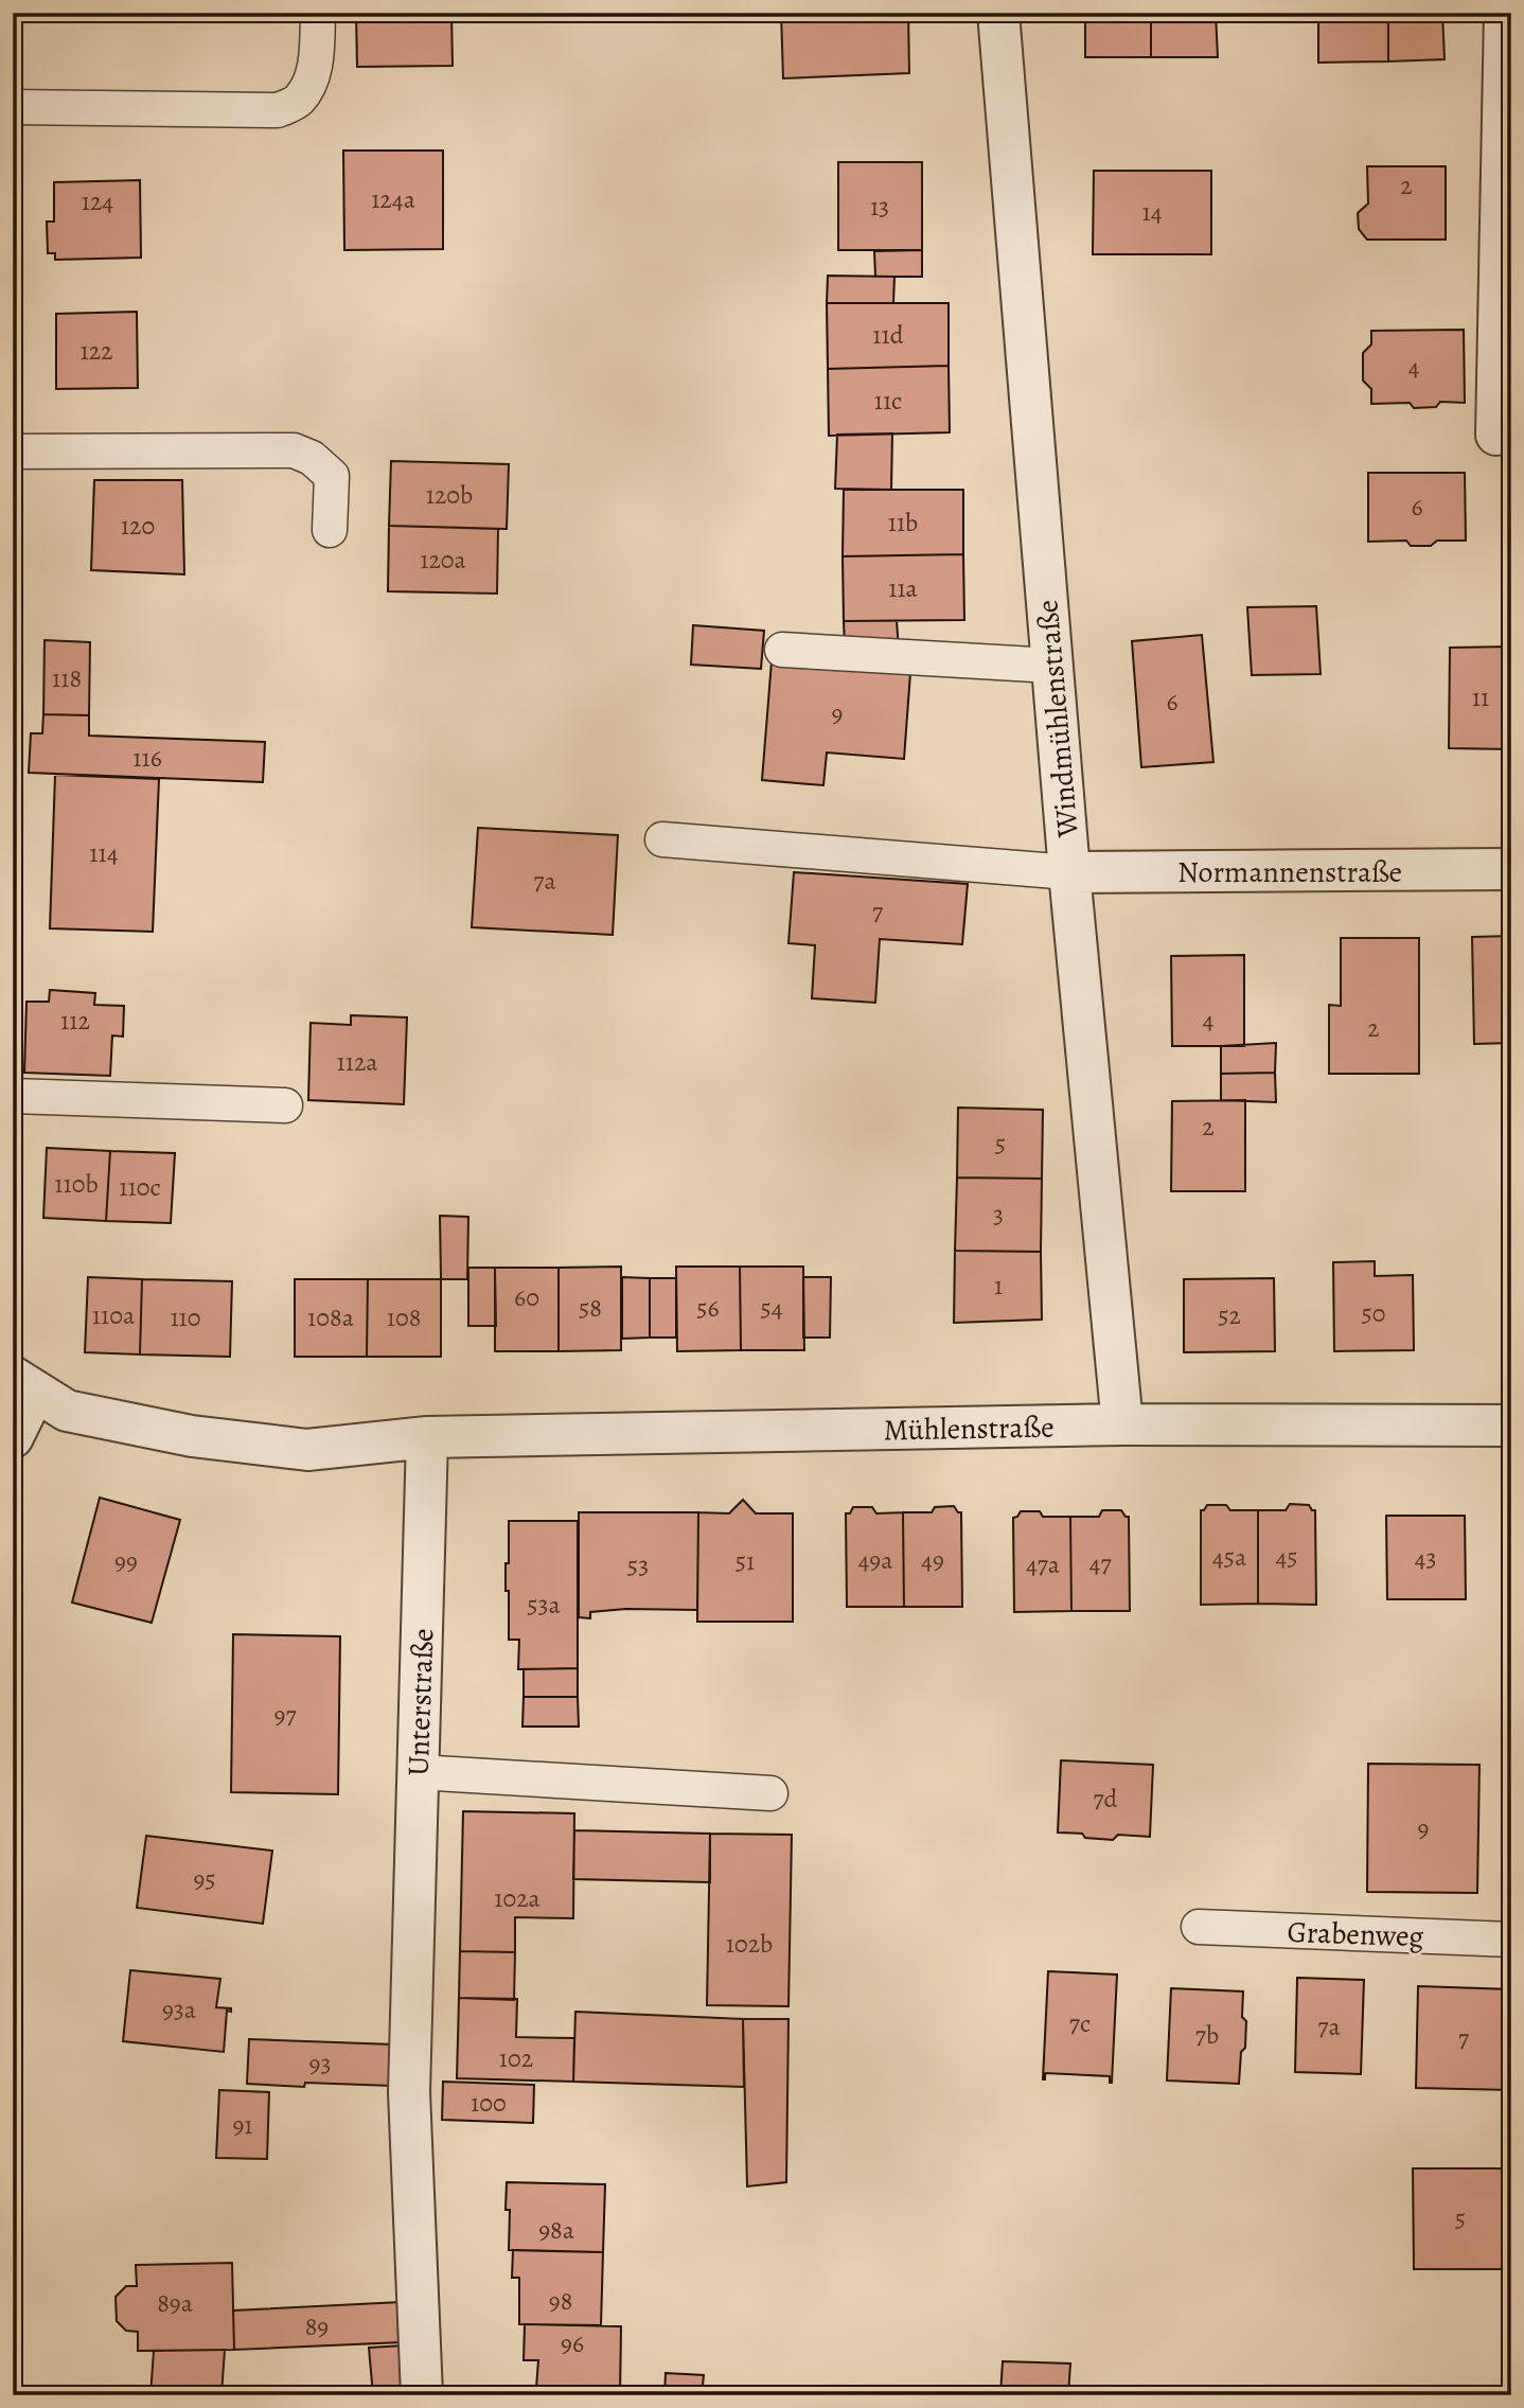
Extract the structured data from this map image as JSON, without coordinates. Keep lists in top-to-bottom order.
{
  "streets": {
    "street": [
      "Windmühlenstraße",
      "Normannenstraße",
      "Mühlenstraße",
      "Unterstraße"
    ],
    "lane": ["Grabenweg"]
  },
  "crossings": [
    ["Windmühlenstraße", "Normannenstraße"],
    ["Windmühlenstraße", "Mühlenstraße"],
    ["Mühlenstraße", "Unterstraße"]
  ],
  "house_numbers": [
    "2",
    "124a",
    "124",
    "13",
    "14",
    "11d",
    "122",
    "4",
    "11c",
    "120b",
    "6",
    "11b",
    "120",
    "120a",
    "11a",
    "118",
    "11",
    "6",
    "9",
    "116",
    "114",
    "7a",
    "7",
    "4",
    "112",
    "2",
    "112a",
    "2",
    "5",
    "110b",
    "110c",
    "3",
    "1",
    "60",
    "58",
    "56",
    "54",
    "50",
    "110a",
    "52",
    "110",
    "108a",
    "108",
    "45a",
    "45",
    "43",
    "49a",
    "49",
    "99",
    "51",
    "47",
    "47a",
    "53",
    "53a",
    "97",
    "7d",
    "9",
    "95",
    "102a",
    "102b",
    "93a",
    "7c",
    "7a",
    "7b",
    "7",
    "102",
    "93",
    "100",
    "91",
    "5",
    "98a",
    "98",
    "89a",
    "89",
    "96"
  ]
}
